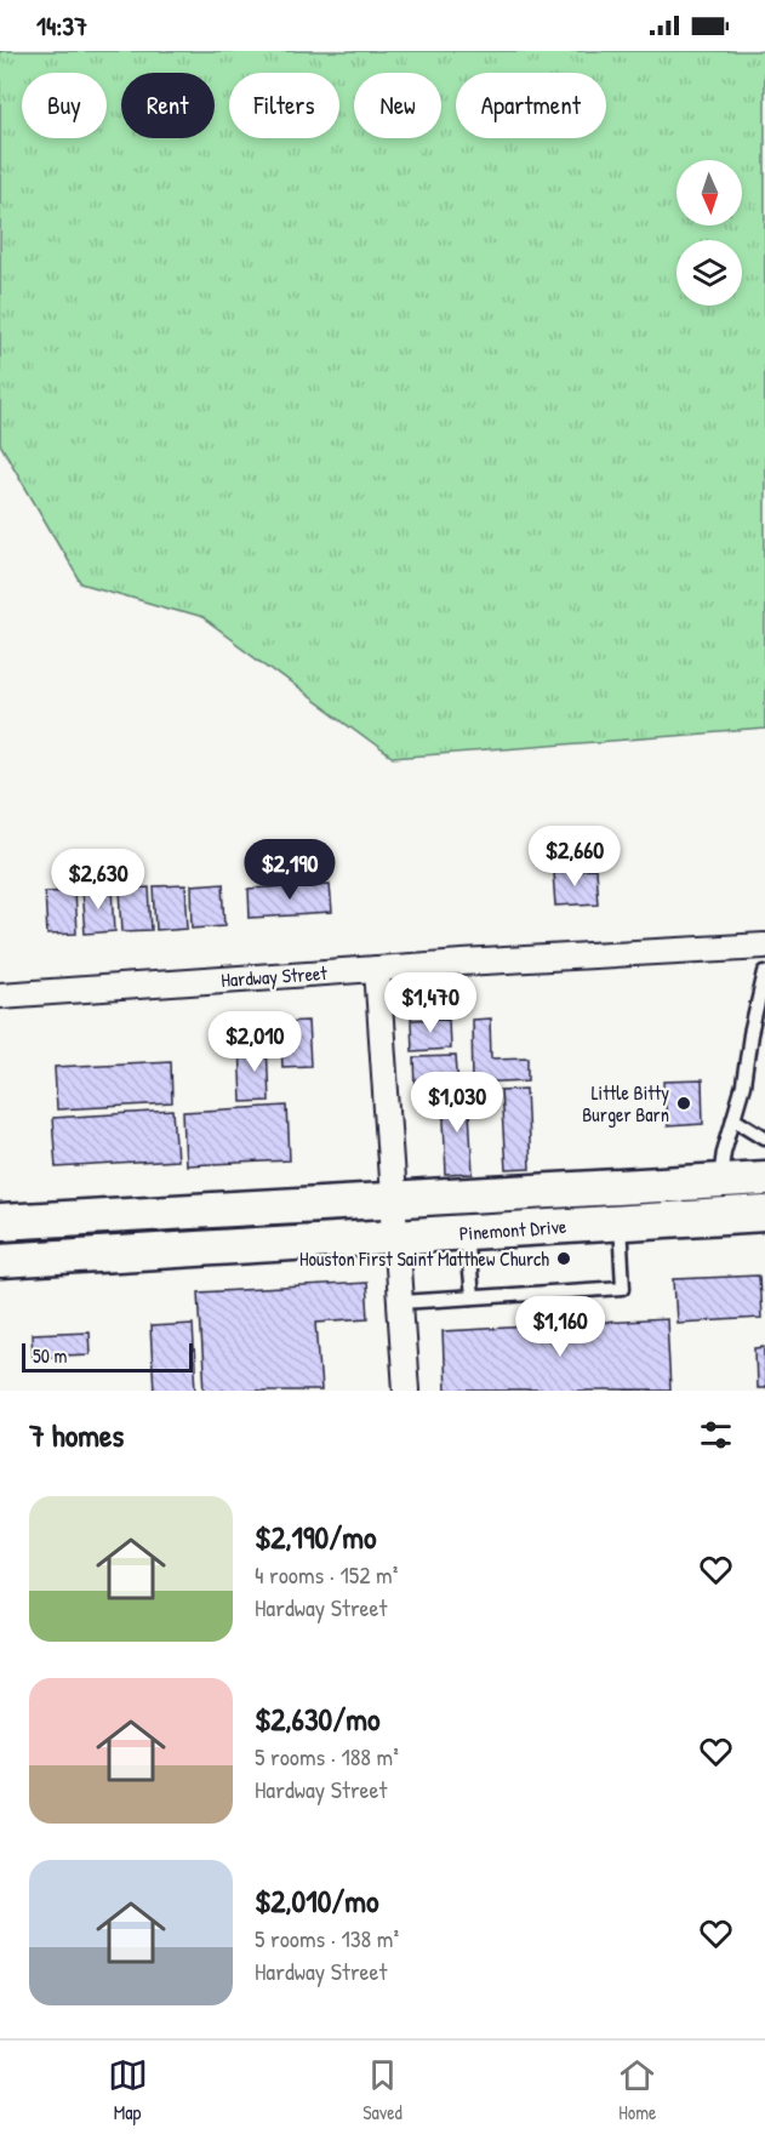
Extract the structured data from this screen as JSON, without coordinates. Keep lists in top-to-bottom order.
{
  "streets": {
    "main road": ["Pinemont Drive"],
    "street": ["Hardway Street"]
  },
  "places": ["Little Bitty Burger Barn", "Houston First Saint Matthew Church"],
  "scale_bar": "50 m",
  "north": "bottom",
  "page": {
    "status": "14:37",
    "chip": [
      "Buy",
      "Rent",
      "Filters",
      "New",
      "Apartment"
    ],
    "price": [
      "$2,660",
      "$2,190",
      "$2,630",
      "$1,470",
      "$2,010",
      "$1,030",
      "$1,160"
    ],
    "scale": "50 m",
    "heading": "7 homes",
    "list": [
      {
        "name": "$2,190/mo",
        "note": "4 rooms · 152 m² · Hardway Street"
      },
      {
        "name": "$2,630/mo",
        "note": "5 rooms · 188 m² · Hardway Street"
      },
      {
        "name": "$2,010/mo",
        "note": "5 rooms · 138 m² · Hardway Street"
      }
    ],
    "tabs": ["Map", "Saved", "Home"]
  }
}
